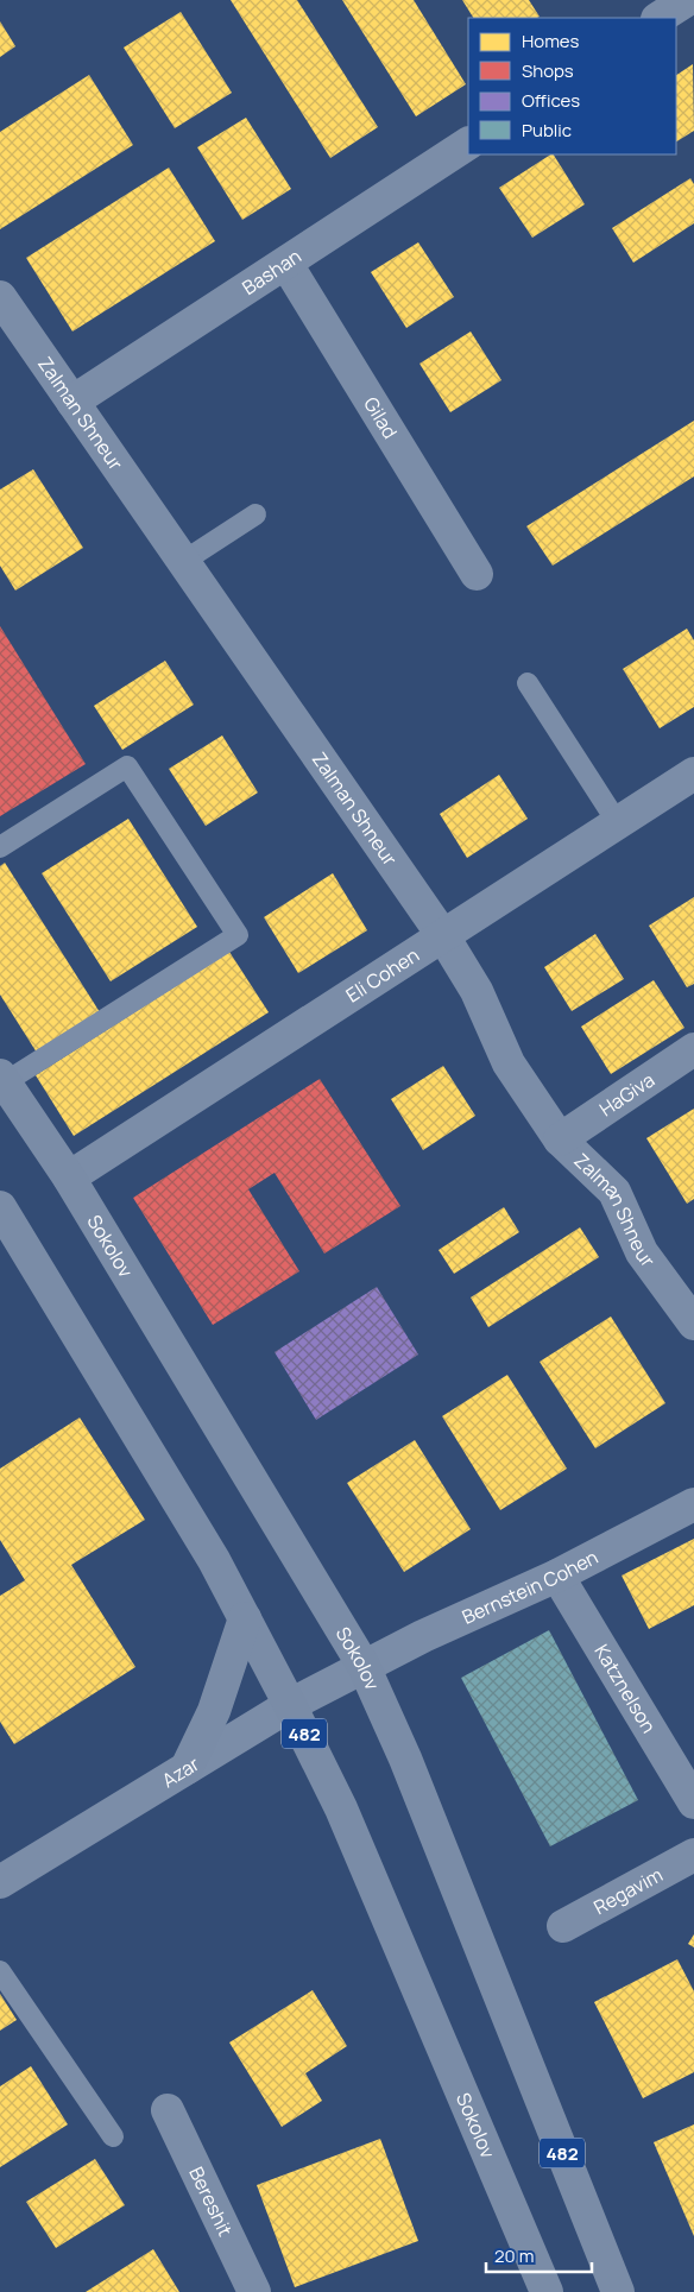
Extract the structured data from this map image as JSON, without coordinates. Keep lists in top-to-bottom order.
{
  "streets": {
    "main road": ["Sokolov", "482"],
    "street": [
      "Bashan",
      "Zalman Shneur",
      "Gilad",
      "Eli Cohen",
      "HaGiva",
      "Bernstein Cohen",
      "Katznelson",
      "Azar",
      "Regavim",
      "Bereshit"
    ]
  },
  "crossings": [
    ["Bashan", "Zalman Shneur"],
    ["Bashan", "Gilad"],
    ["Zalman Shneur", "Eli Cohen"],
    ["Zalman Shneur", "HaGiva"],
    ["Eli Cohen", "Sokolov"],
    ["Sokolov", "Bernstein Cohen"],
    ["Sokolov", "Azar"],
    ["Bernstein Cohen", "Katznelson"],
    ["Bernstein Cohen", "Azar"]
  ],
  "legend": [
    "Homes",
    "Shops",
    "Offices",
    "Public"
  ],
  "scale_bar": "20 m"
}
